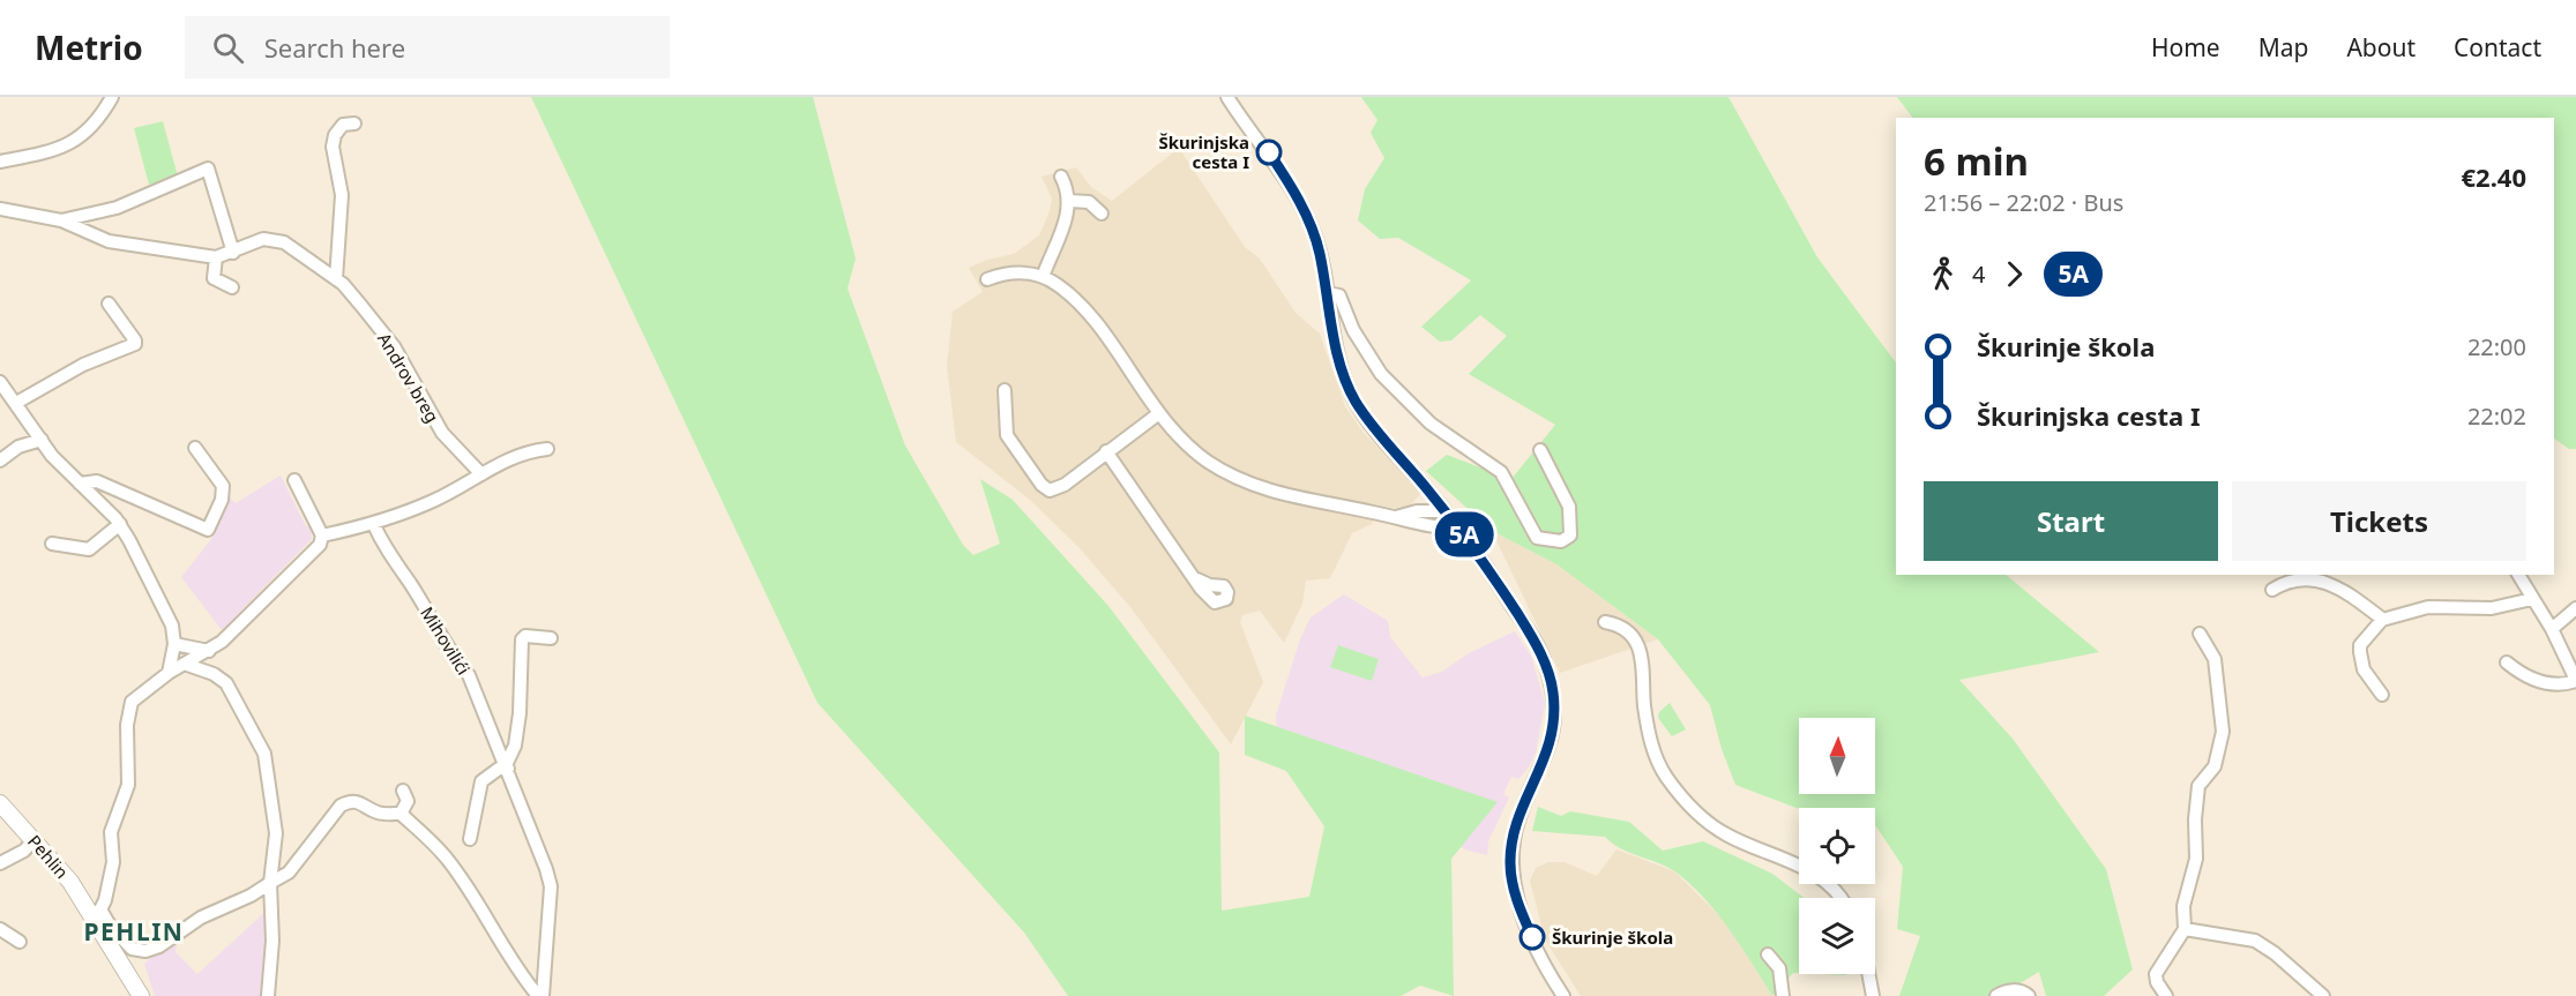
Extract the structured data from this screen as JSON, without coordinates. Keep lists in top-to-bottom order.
{
  "streets": {
    "main road": ["Pehlin"],
    "street": ["Androv breg", "Mihovilići"]
  },
  "districts": ["PEHLIN"],
  "places": ["Škurinjska cesta I", "Škurinje škola"],
  "lines": ["bus line 5A"],
  "north": "top",
  "page": {
    "header": "Metrio",
    "search": "Search here",
    "nav": [
      "Home",
      "Map",
      "About",
      "Contact"
    ],
    "on_map": "5A",
    "heading": ["6 min", "21:56 – 22:02 · Bus", "€2.40"],
    "legs": ["4", "5A"],
    "list": [
      {
        "name": "Škurinje škola",
        "value": "22:00"
      },
      {
        "name": "Škurinjska cesta I",
        "value": "22:02"
      }
    ],
    "buttons": ["Start", "Tickets"]
  }
}
